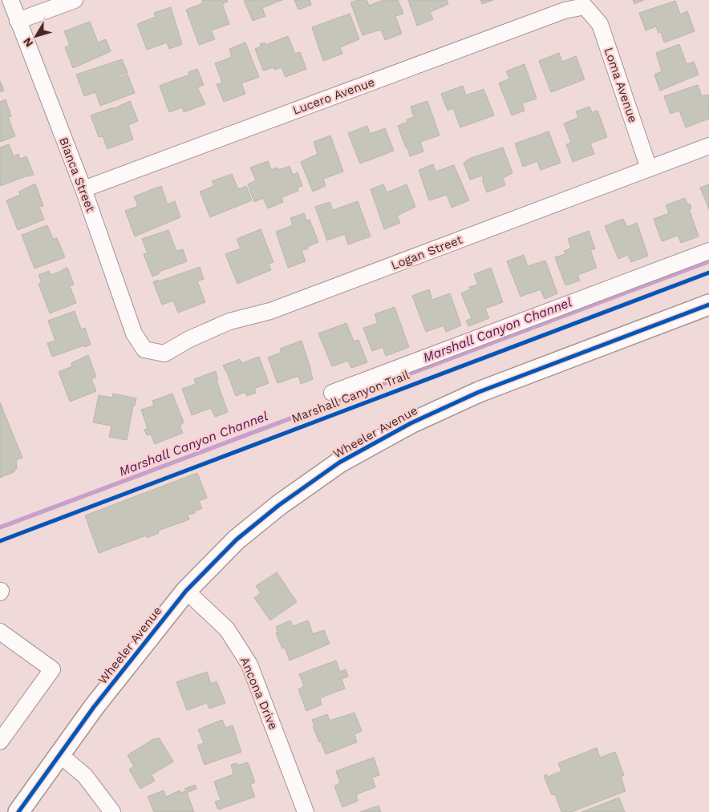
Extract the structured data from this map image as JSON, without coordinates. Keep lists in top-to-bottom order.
{
  "streets": {
    "main road": ["Wheeler Avenue"],
    "street": [
      "Loma Avenue",
      "Lucero Avenue",
      "Bianca Street",
      "Logan Street",
      "Ancona Drive"
    ],
    "cycle path": ["Marshall Canyon Trail"]
  },
  "crossings": [
    ["Loma Avenue", "Lucero Avenue"],
    ["Loma Avenue", "Logan Street"],
    ["Lucero Avenue", "Bianca Street"],
    ["Bianca Street", "Logan Street"],
    ["Wheeler Avenue", "Ancona Drive"]
  ],
  "water": ["Marshall Canyon Channel"],
  "north": "bottom left"
}
